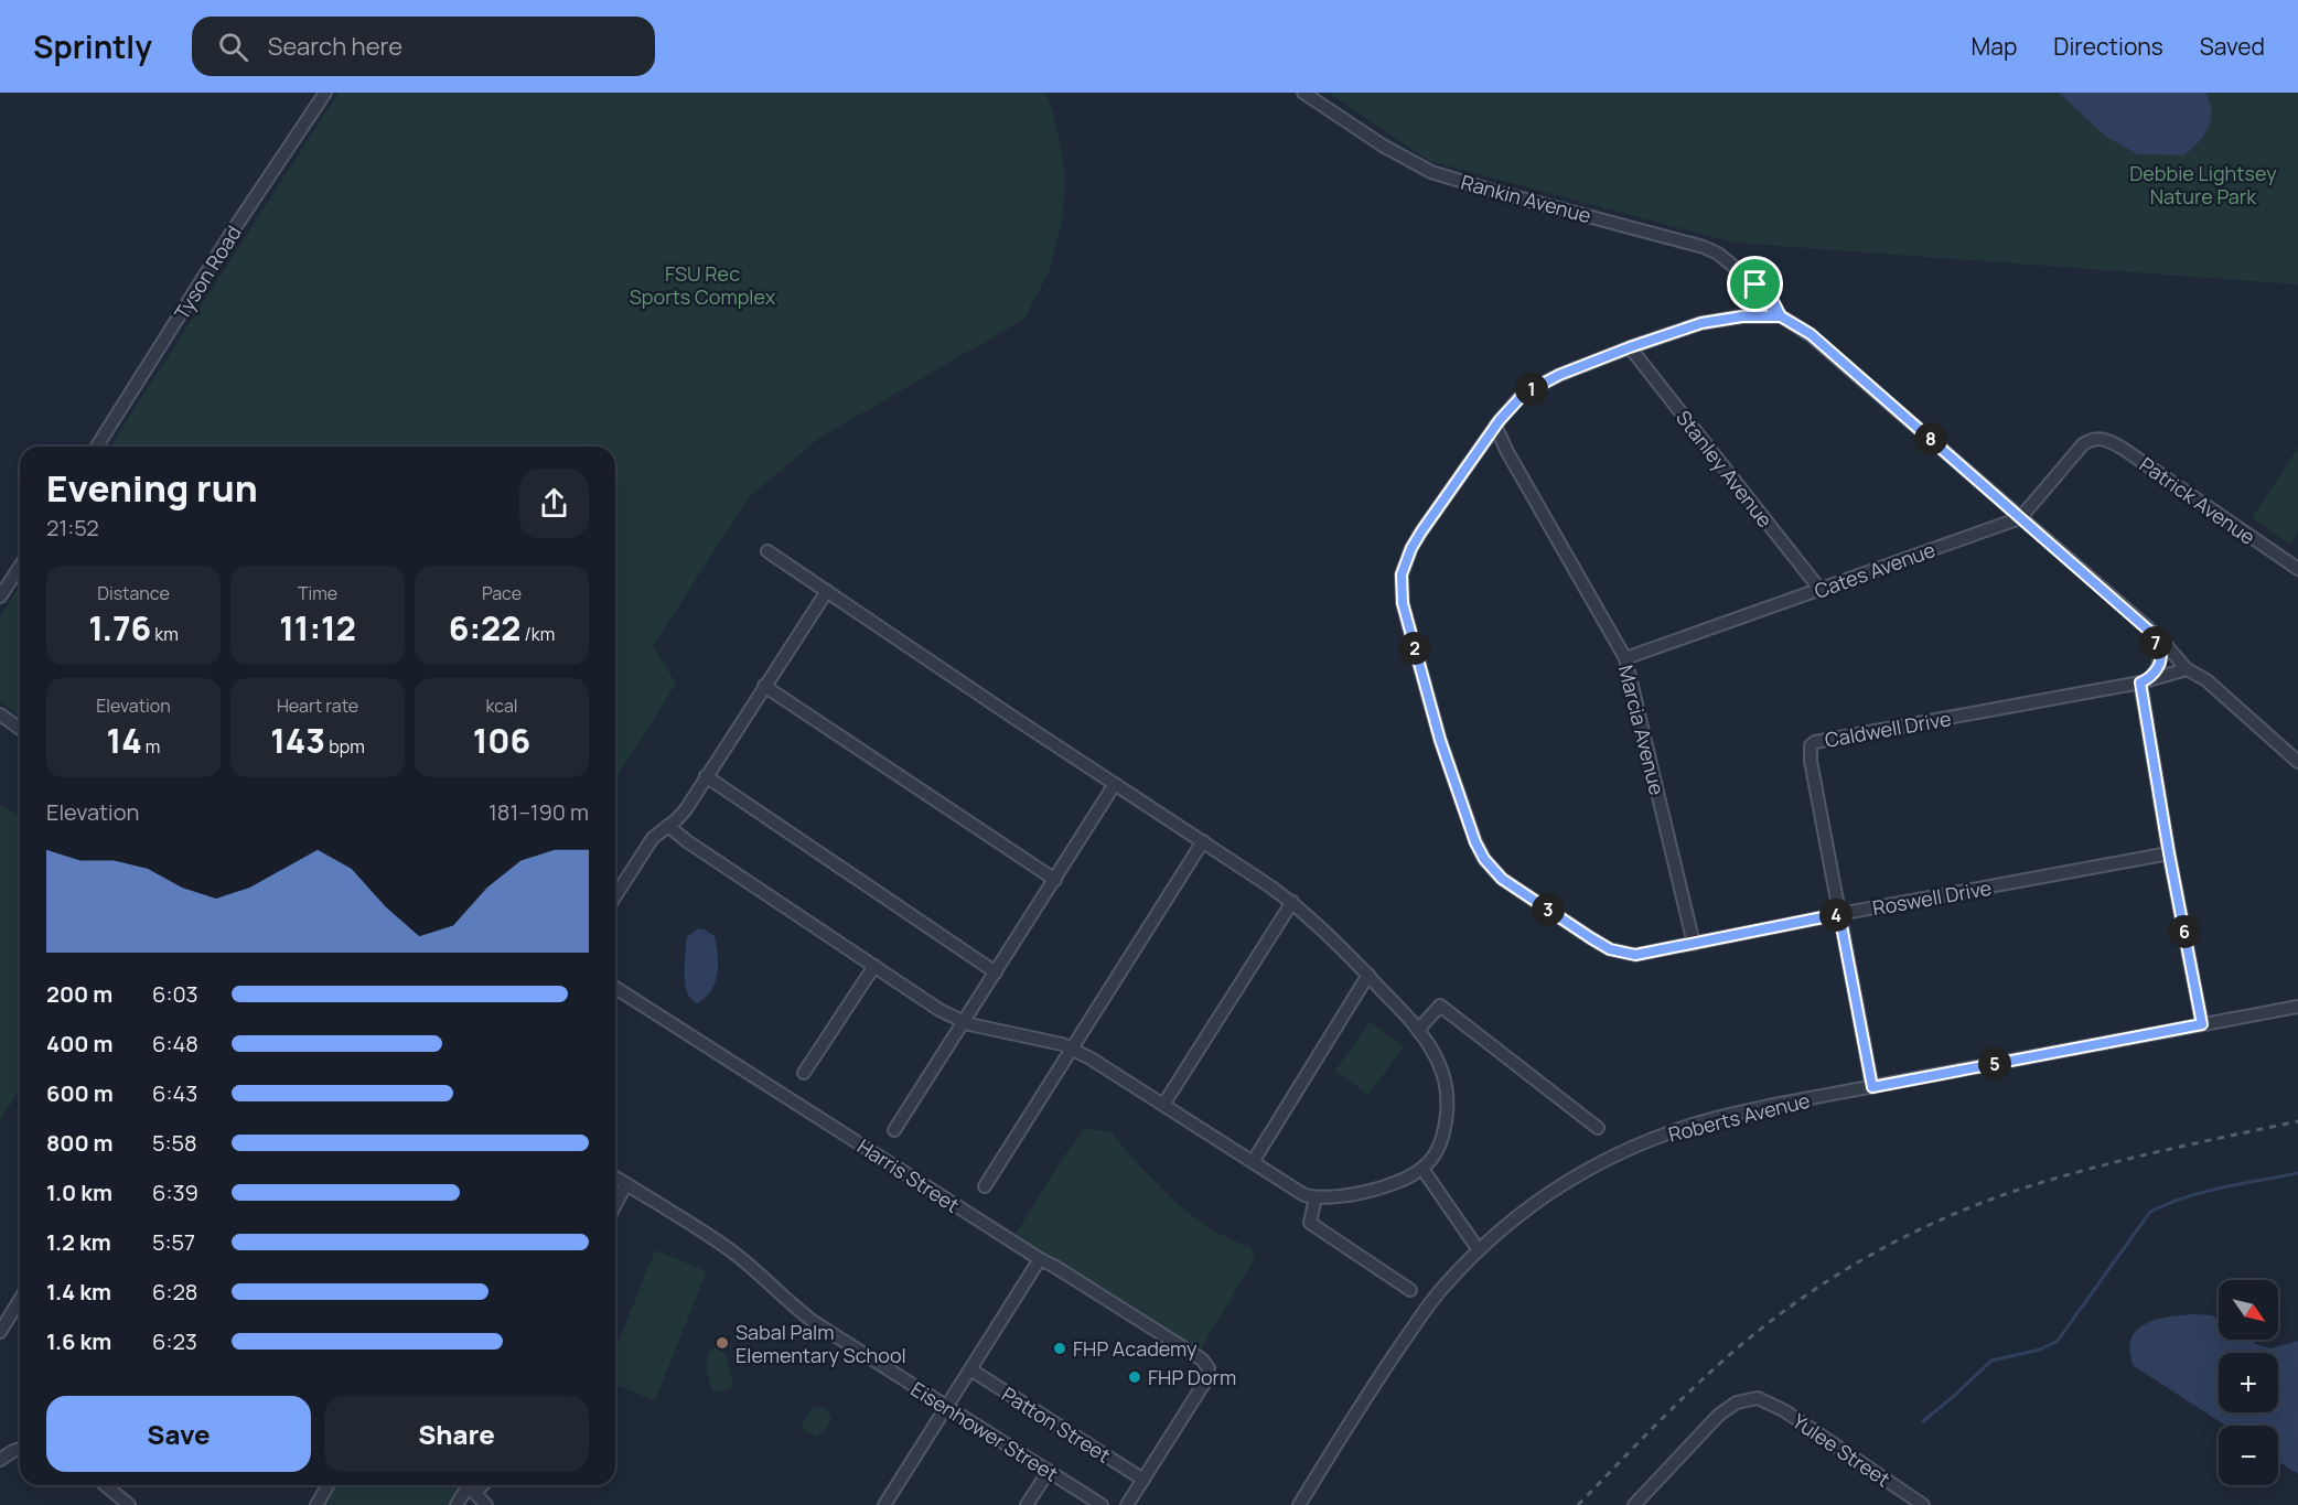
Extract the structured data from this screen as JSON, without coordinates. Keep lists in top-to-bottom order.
{
  "streets": {
    "street": [
      "Rankin Avenue",
      "Tyson Road",
      "Stanley Avenue",
      "Patrick Avenue",
      "Cates Avenue",
      "Caldwell Drive",
      "Marcia Avenue",
      "Roswell Drive",
      "Roberts Avenue",
      "Harris Street",
      "Patton Street",
      "Eisenhower Street",
      "Yulee Street"
    ]
  },
  "crossings": [
    ["Rankin Avenue", "Patrick Avenue"],
    ["Rankin Avenue", "Cates Avenue"],
    ["Rankin Avenue", "Caldwell Drive"],
    ["Rankin Avenue", "Roswell Drive"],
    ["Stanley Avenue", "Cates Avenue"],
    ["Stanley Avenue", "Roswell Drive"],
    ["Patrick Avenue", "Cates Avenue"],
    ["Cates Avenue", "Marcia Avenue"],
    ["Caldwell Drive", "Roswell Drive"],
    ["Caldwell Drive", "Roberts Avenue"],
    ["Marcia Avenue", "Roswell Drive"],
    ["Harris Street", "Patton Street"]
  ],
  "parks": ["Debbie Lightsey Nature Park", "FSU Rec Sports Complex"],
  "places": ["Sabal Palm Elementary School", "FHP Academy", "FHP Dorm"],
  "north": "bottom right",
  "page": {
    "header": "Sprintly",
    "search": "Search here",
    "nav": ["Map", "Directions", "Saved"],
    "pins": [
      "1",
      "8",
      "7",
      "2",
      "3",
      "4",
      "6",
      "5"
    ],
    "heading": ["Evening run", "21:52"],
    "stats": [
      ["Distance", "1.76 km"],
      ["Time", "11:12"],
      ["Pace", "6:22 /km"],
      ["Elevation", "14 m"],
      ["Heart rate", "143 bpm"],
      ["kcal", "106"]
    ],
    "chart": ["Elevation", "181–190 m"],
    "list": [
      {
        "name": "200 m",
        "note": "6:03"
      },
      {
        "name": "400 m",
        "note": "6:48"
      },
      {
        "name": "600 m",
        "note": "6:43"
      },
      {
        "name": "800 m",
        "note": "5:58"
      },
      {
        "name": "1.0 km",
        "note": "6:39"
      },
      {
        "name": "1.2 km",
        "note": "5:57"
      },
      {
        "name": "1.4 km",
        "note": "6:28"
      },
      {
        "name": "1.6 km",
        "note": "6:23"
      }
    ],
    "map_buttons": ["+", "−"],
    "buttons": ["Save", "Share"]
  }
}
